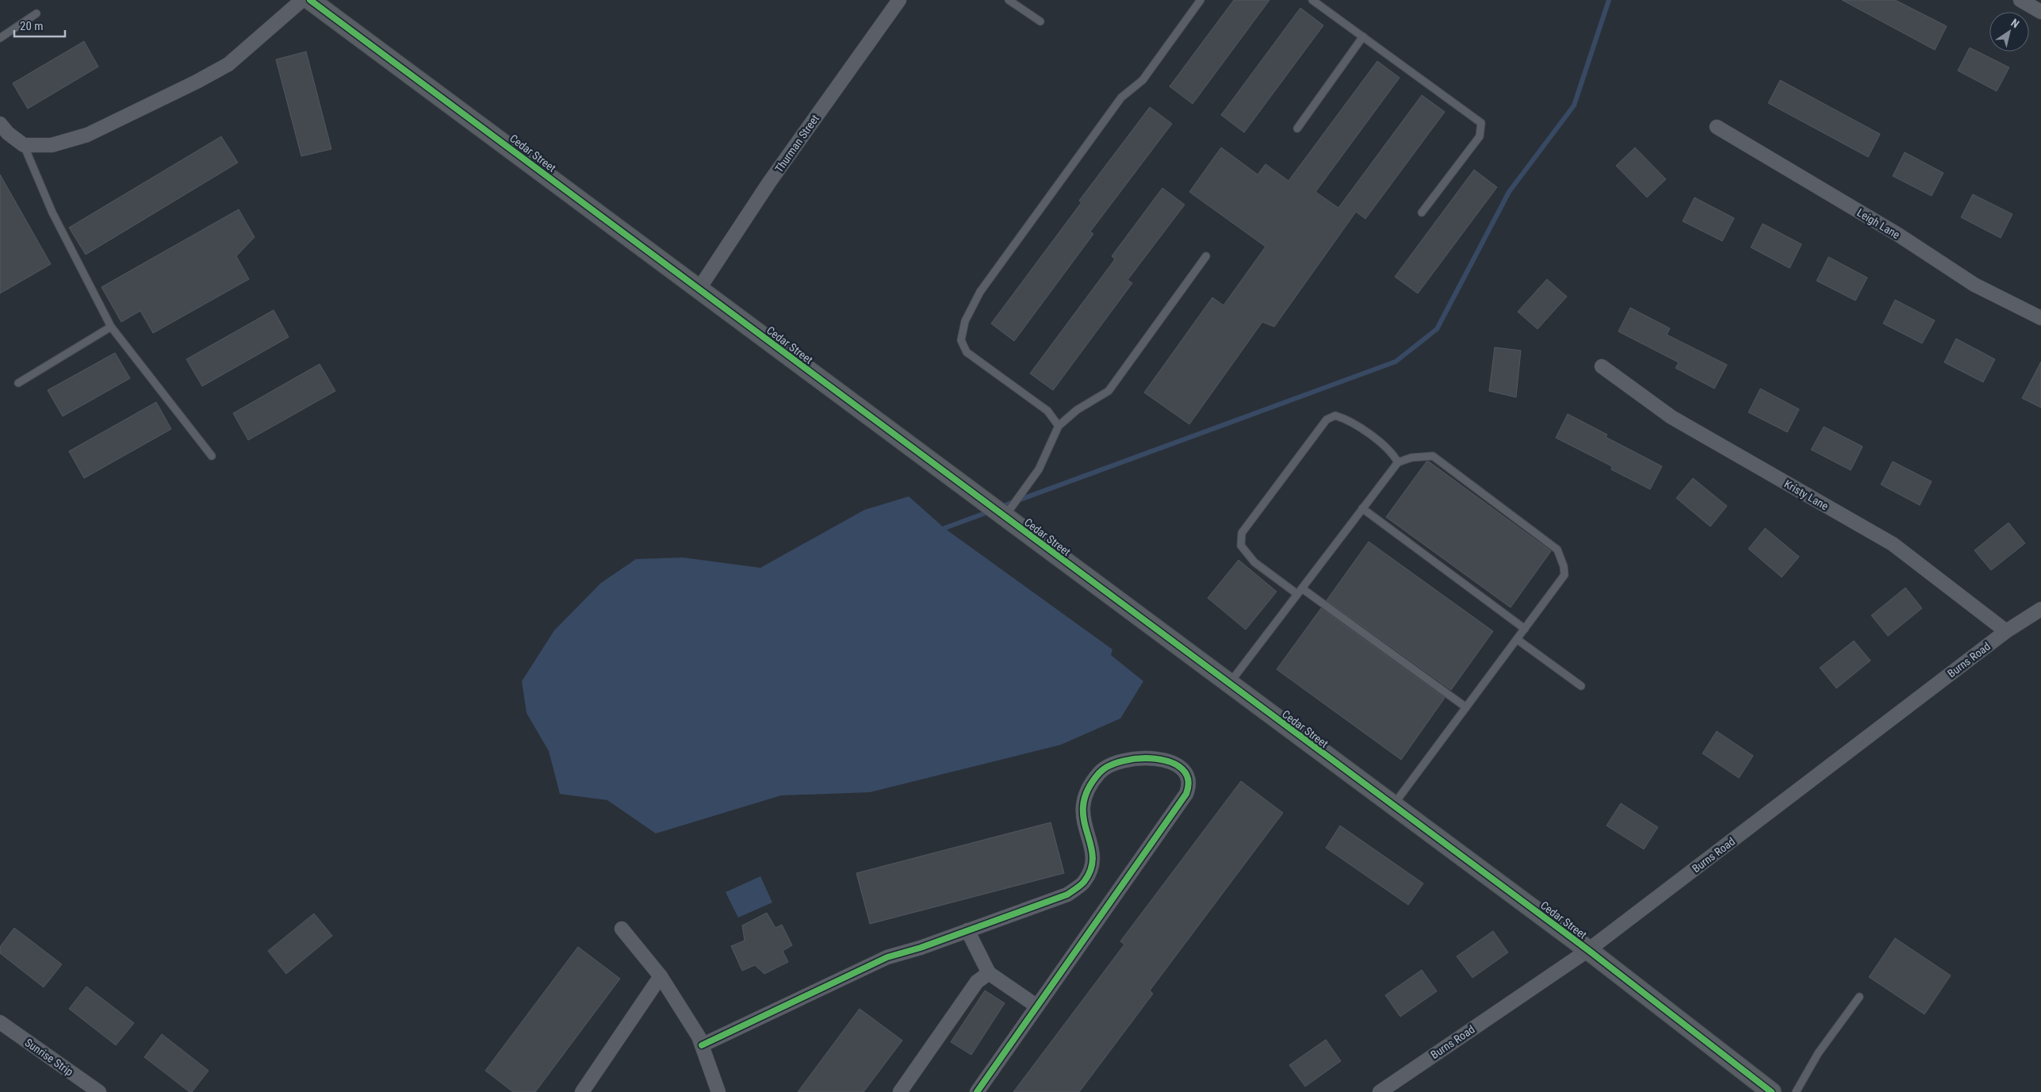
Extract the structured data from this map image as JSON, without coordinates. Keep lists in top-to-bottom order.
{
  "streets": {
    "street": [
      "Thurman Street",
      "Cedar Street",
      "Leigh Lane",
      "Kristy Lane",
      "Burns Road",
      "Sunrise Strip"
    ]
  },
  "crossings": [
    ["Thurman Street", "Cedar Street"],
    ["Cedar Street", "Burns Road"],
    ["Kristy Lane", "Burns Road"]
  ],
  "scale_bar": "20 m",
  "north": "top right"
}
